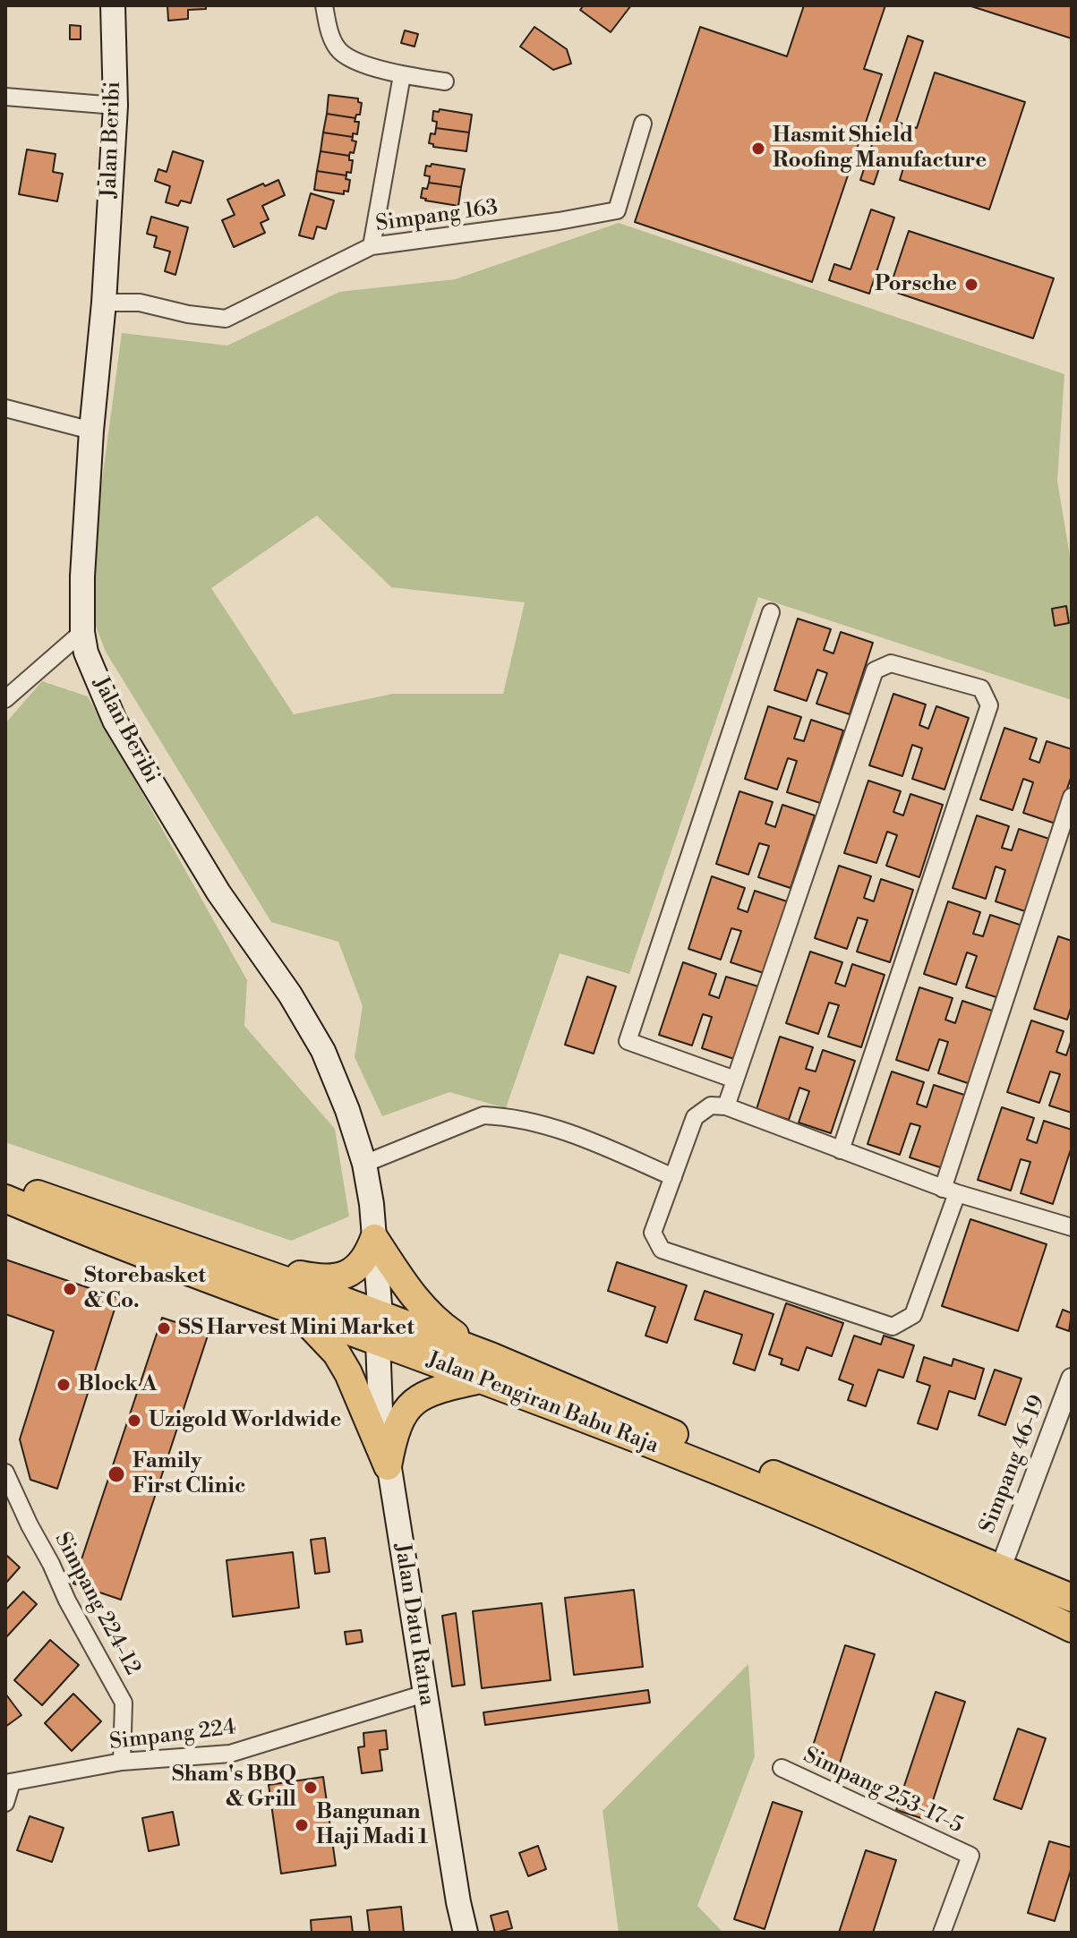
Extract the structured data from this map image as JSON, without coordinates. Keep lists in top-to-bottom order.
{
  "streets": {
    "main road": ["Jalan Beribi", "Jalan Pengiran Babu Raja", "Jalan Datu Ratna"],
    "street": [
      "Simpang 163",
      "Simpang 46-19",
      "Simpang 224-12",
      "Simpang 224",
      "Simpang 253-17-5"
    ]
  },
  "crossings": [
    ["Jalan Beribi", "Simpang 163"],
    ["Jalan Beribi", "Jalan Pengiran Babu Raja"],
    ["Jalan Beribi", "Jalan Datu Ratna"],
    ["Jalan Pengiran Babu Raja", "Simpang 46-19"],
    ["Jalan Pengiran Babu Raja", "Jalan Datu Ratna"],
    ["Simpang 224-12", "Simpang 224"],
    ["Jalan Datu Ratna", "Simpang 224"]
  ],
  "places": [
    "Hasmit Shield Roofing Manufacture",
    "Porsche",
    "Storebasket & Co.",
    "SS Harvest Mini Market",
    "Block A",
    "Uzigold Worldwide",
    "Family First Clinic",
    "Sham's BBQ & Grill",
    "Bangunan Haji Madi 1"
  ]
}
